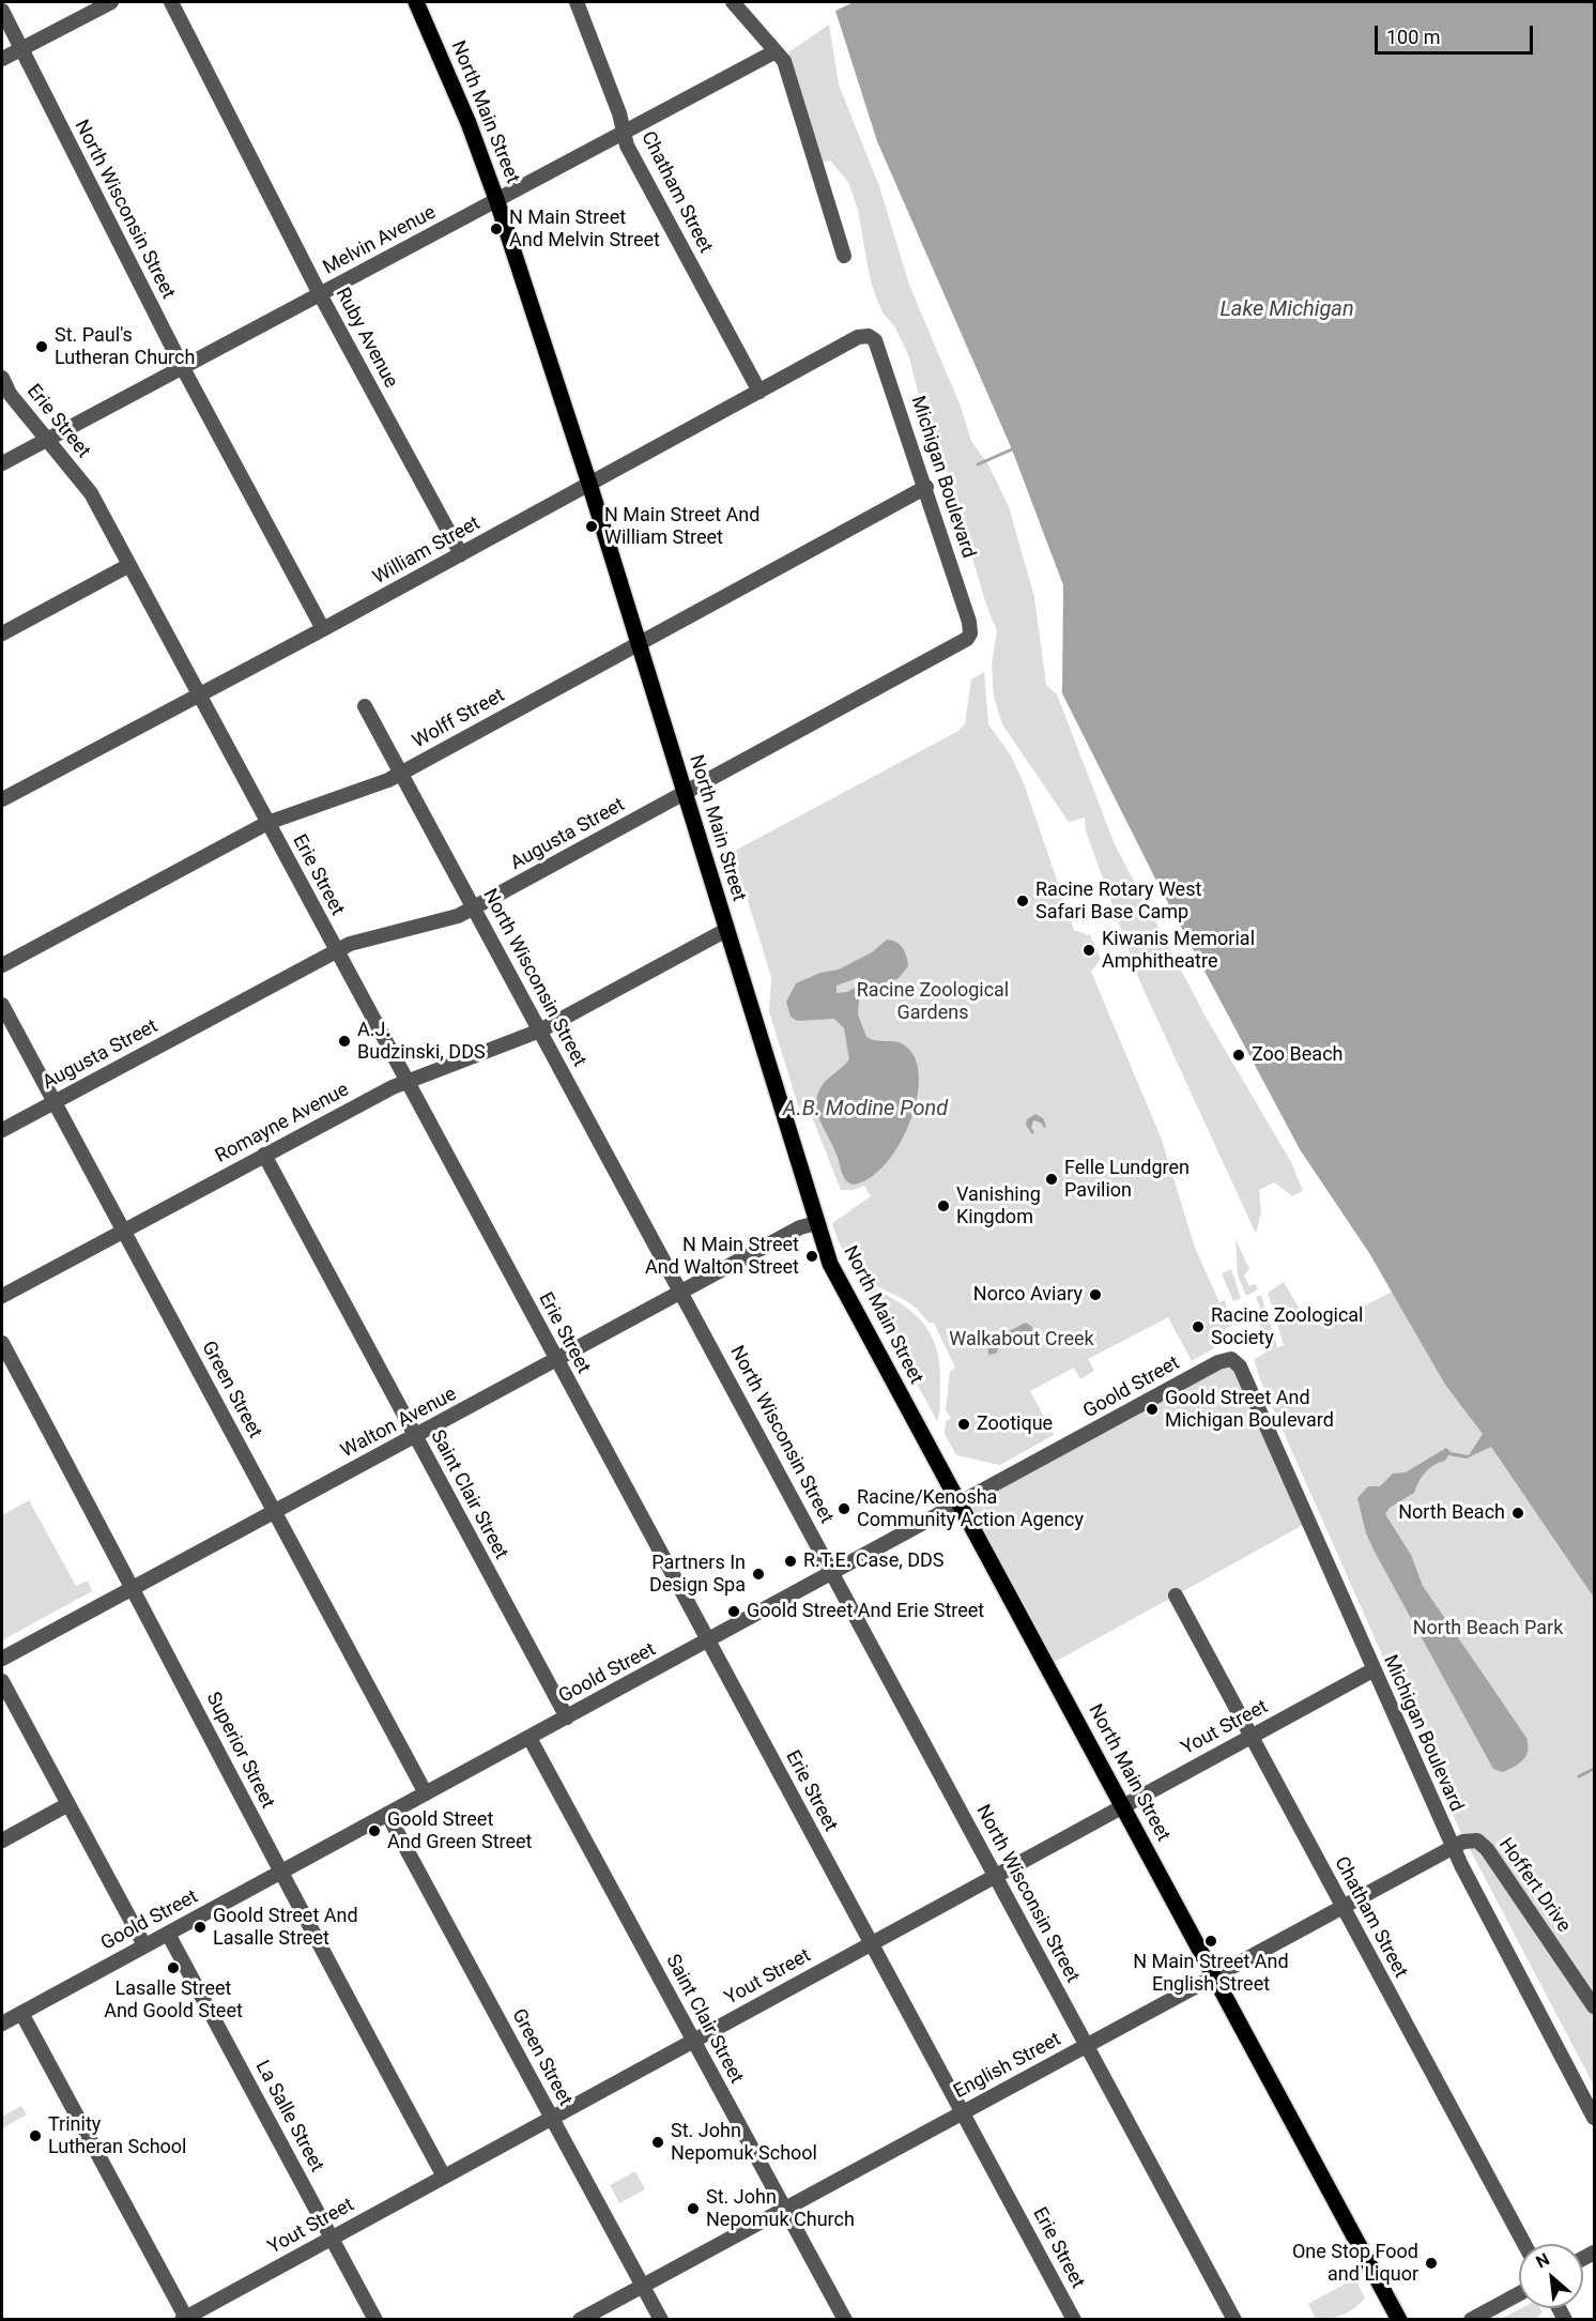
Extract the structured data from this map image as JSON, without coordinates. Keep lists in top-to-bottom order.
{
  "streets": {
    "main road": ["North Main Street"],
    "street": [
      "Chatham Street",
      "North Wisconsin Street",
      "Melvin Avenue",
      "Ruby Avenue",
      "Erie Street",
      "Michigan Boulevard",
      "William Street",
      "Wolff Street",
      "Augusta Street",
      "Romayne Avenue",
      "Goold Street",
      "Green Street",
      "Walton Avenue",
      "Saint Clair Street",
      "Yout Street",
      "Superior Street",
      "Hoffert Drive",
      "English Street",
      "La Salle Street"
    ]
  },
  "crossings": [
    ["North Main Street", "Melvin Avenue"],
    ["North Main Street", "William Street"],
    ["North Main Street", "Wolff Street"],
    ["North Main Street", "Augusta Street"],
    ["North Main Street", "Romayne Avenue"],
    ["North Main Street", "Goold Street"],
    ["North Main Street", "Walton Avenue"],
    ["North Main Street", "Yout Street"],
    ["North Main Street", "English Street"],
    ["Chatham Street", "Melvin Avenue"],
    ["Chatham Street", "William Street"],
    ["Chatham Street", "Yout Street"],
    ["Chatham Street", "English Street"],
    ["North Wisconsin Street", "Melvin Avenue"],
    ["North Wisconsin Street", "William Street"],
    ["North Wisconsin Street", "Wolff Street"],
    ["North Wisconsin Street", "Augusta Street"],
    ["North Wisconsin Street", "Romayne Avenue"],
    ["North Wisconsin Street", "Goold Street"],
    ["North Wisconsin Street", "Walton Avenue"],
    ["North Wisconsin Street", "Yout Street"],
    ["North Wisconsin Street", "English Street"],
    ["Melvin Avenue", "Ruby Avenue"],
    ["Melvin Avenue", "Erie Street"],
    ["Ruby Avenue", "William Street"],
    ["Erie Street", "William Street"],
    ["Erie Street", "Wolff Street"],
    ["Erie Street", "Augusta Street"],
    ["Erie Street", "Romayne Avenue"],
    ["Erie Street", "Goold Street"],
    ["Erie Street", "Walton Avenue"],
    ["Erie Street", "Yout Street"],
    ["Erie Street", "English Street"],
    ["Michigan Boulevard", "William Street"],
    ["Michigan Boulevard", "Wolff Street"],
    ["Michigan Boulevard", "Augusta Street"],
    ["Michigan Boulevard", "Goold Street"],
    ["Michigan Boulevard", "Yout Street"],
    ["Michigan Boulevard", "Hoffert Drive"],
    ["Michigan Boulevard", "English Street"],
    ["Augusta Street", "Green Street"],
    ["Romayne Avenue", "Green Street"],
    ["Romayne Avenue", "Saint Clair Street"],
    ["Goold Street", "Green Street"],
    ["Goold Street", "Saint Clair Street"],
    ["Goold Street", "Superior Street"],
    ["Goold Street", "La Salle Street"],
    ["Green Street", "Walton Avenue"],
    ["Green Street", "Yout Street"],
    ["Green Street", "English Street"],
    ["Walton Avenue", "Saint Clair Street"],
    ["Walton Avenue", "Superior Street"],
    ["Saint Clair Street", "Yout Street"],
    ["Saint Clair Street", "English Street"],
    ["Yout Street", "Superior Street"],
    ["Yout Street", "La Salle Street"],
    ["Hoffert Drive", "English Street"]
  ],
  "water": ["Lake Michigan", "A.B. Modine Pond"],
  "parks": ["Racine Zoological Gardens", "Walkabout Creek", "North Beach Park"],
  "places": [
    "N Main Street And Melvin Street",
    "St. Paul's Lutheran Church",
    "N Main Street And William Street",
    "Racine Rotary West Safari Base Camp",
    "Kiwanis Memorial Amphitheatre",
    "A.J. Budzinski, DDS",
    "Zoo Beach",
    "Felle Lundgren Pavilion",
    "Vanishing Kingdom",
    "N Main Street And Walton Street",
    "Norco Aviary",
    "Racine Zoological Society",
    "Goold Street And Michigan Boulevard",
    "Zootique",
    "Racine/Kenosha Community Action Agency",
    "North Beach",
    "R.T.E. Case, DDS",
    "Partners In Design Spa",
    "Goold Street And Erie Street",
    "Goold Street And Green Street",
    "Goold Street And Lasalle Street",
    "N Main Street And English Street",
    "Lasalle Street And Goold Steet",
    "Trinity Lutheran School",
    "St. John Nepomuk School",
    "St. John Nepomuk Church",
    "One Stop Food and Liquor"
  ],
  "scale_bar": "100 m",
  "north": "top left"
}
